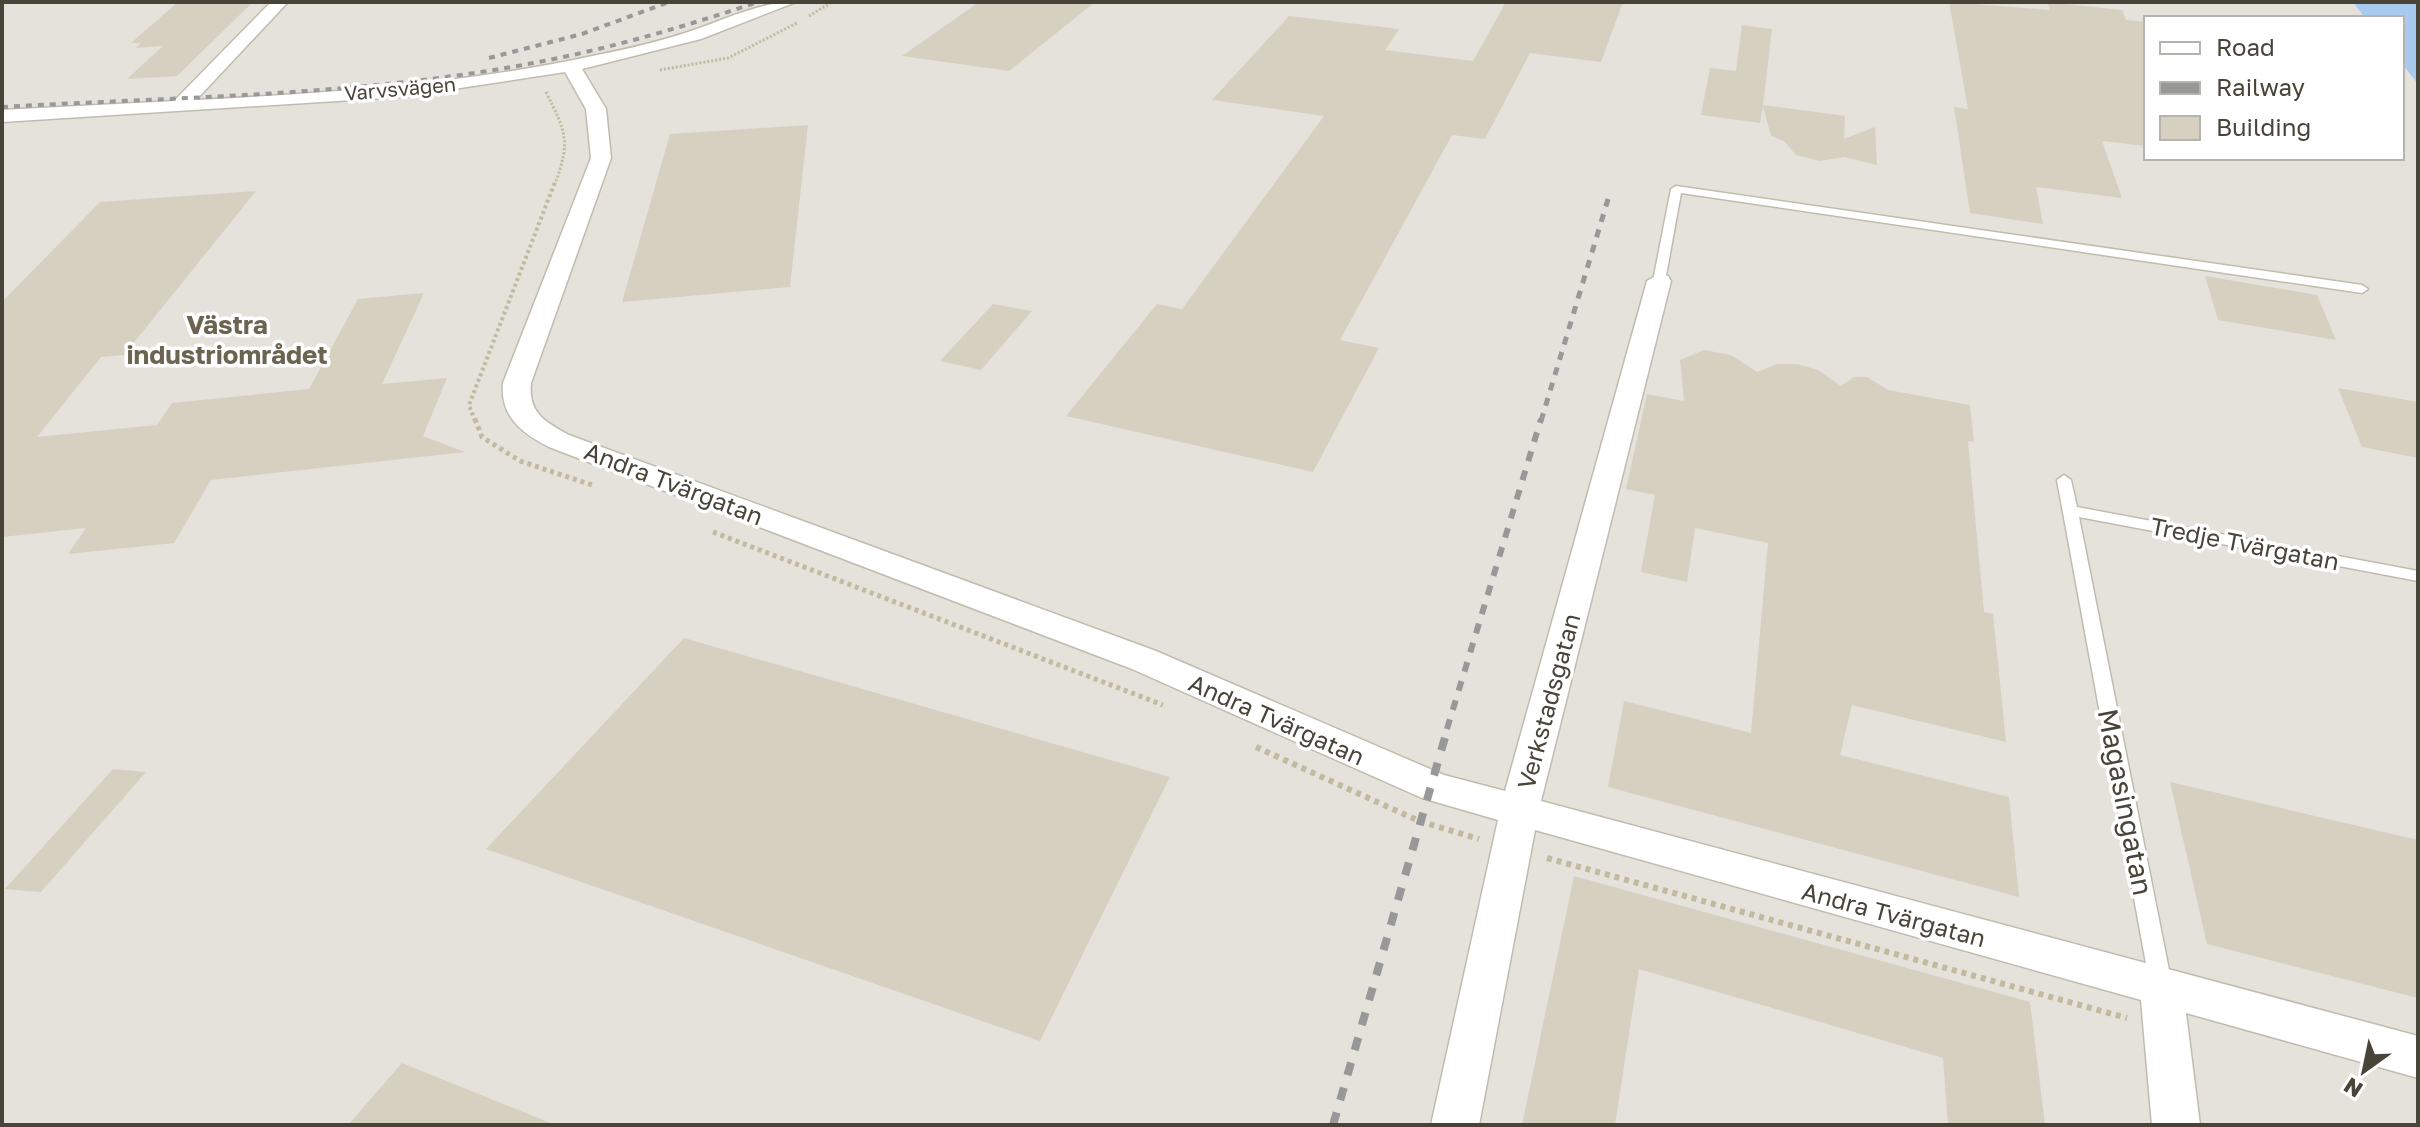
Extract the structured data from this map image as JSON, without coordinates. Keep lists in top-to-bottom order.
{
  "streets": {
    "street": [
      "Varvsvägen",
      "Andra Tvärgatan",
      "Verkstadsgatan",
      "Magasingatan"
    ],
    "lane": ["Tredje Tvärgatan"]
  },
  "crossings": [
    ["Varvsvägen", "Andra Tvärgatan"],
    ["Andra Tvärgatan", "Verkstadsgatan"],
    ["Andra Tvärgatan", "Magasingatan"],
    ["Tredje Tvärgatan", "Magasingatan"]
  ],
  "districts": ["Västra industriområdet"],
  "legend": ["Road", "Railway", "Building"],
  "north": "bottom left"
}
